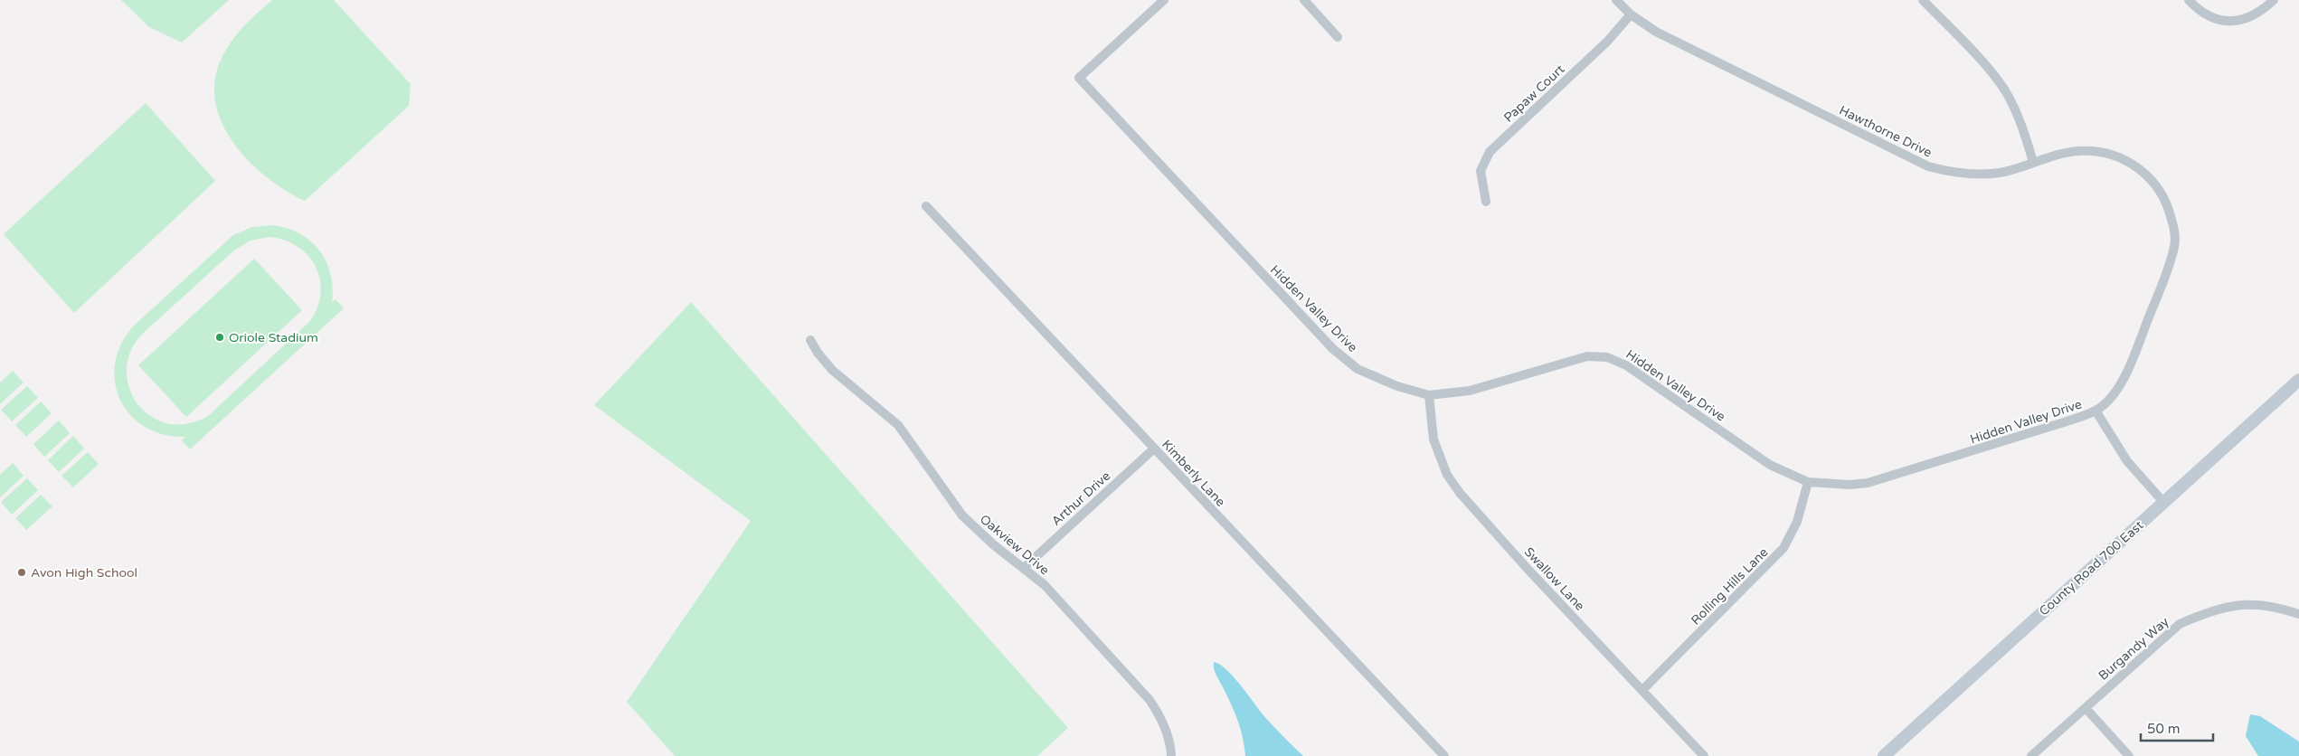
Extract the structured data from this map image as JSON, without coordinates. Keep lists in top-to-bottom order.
{
  "streets": {
    "main road": ["County Road 700 East"],
    "street": [
      "Papaw Court",
      "Hawthorne Drive",
      "Hidden Valley Drive",
      "Kimberly Lane",
      "Arthur Drive",
      "Oakview Drive",
      "Swallow Lane",
      "Rolling Hills Lane",
      "Burgandy Way"
    ]
  },
  "crossings": [
    ["Papaw Court", "Hawthorne Drive"],
    ["Hawthorne Drive", "Hidden Valley Drive"],
    ["Hidden Valley Drive", "County Road 700 East"],
    ["Hidden Valley Drive", "Swallow Lane"],
    ["Hidden Valley Drive", "Rolling Hills Lane"],
    ["Kimberly Lane", "Arthur Drive"],
    ["Arthur Drive", "Oakview Drive"],
    ["Swallow Lane", "Rolling Hills Lane"]
  ],
  "places": ["Oriole Stadium", "Avon High School"],
  "scale_bar": "50 m"
}
